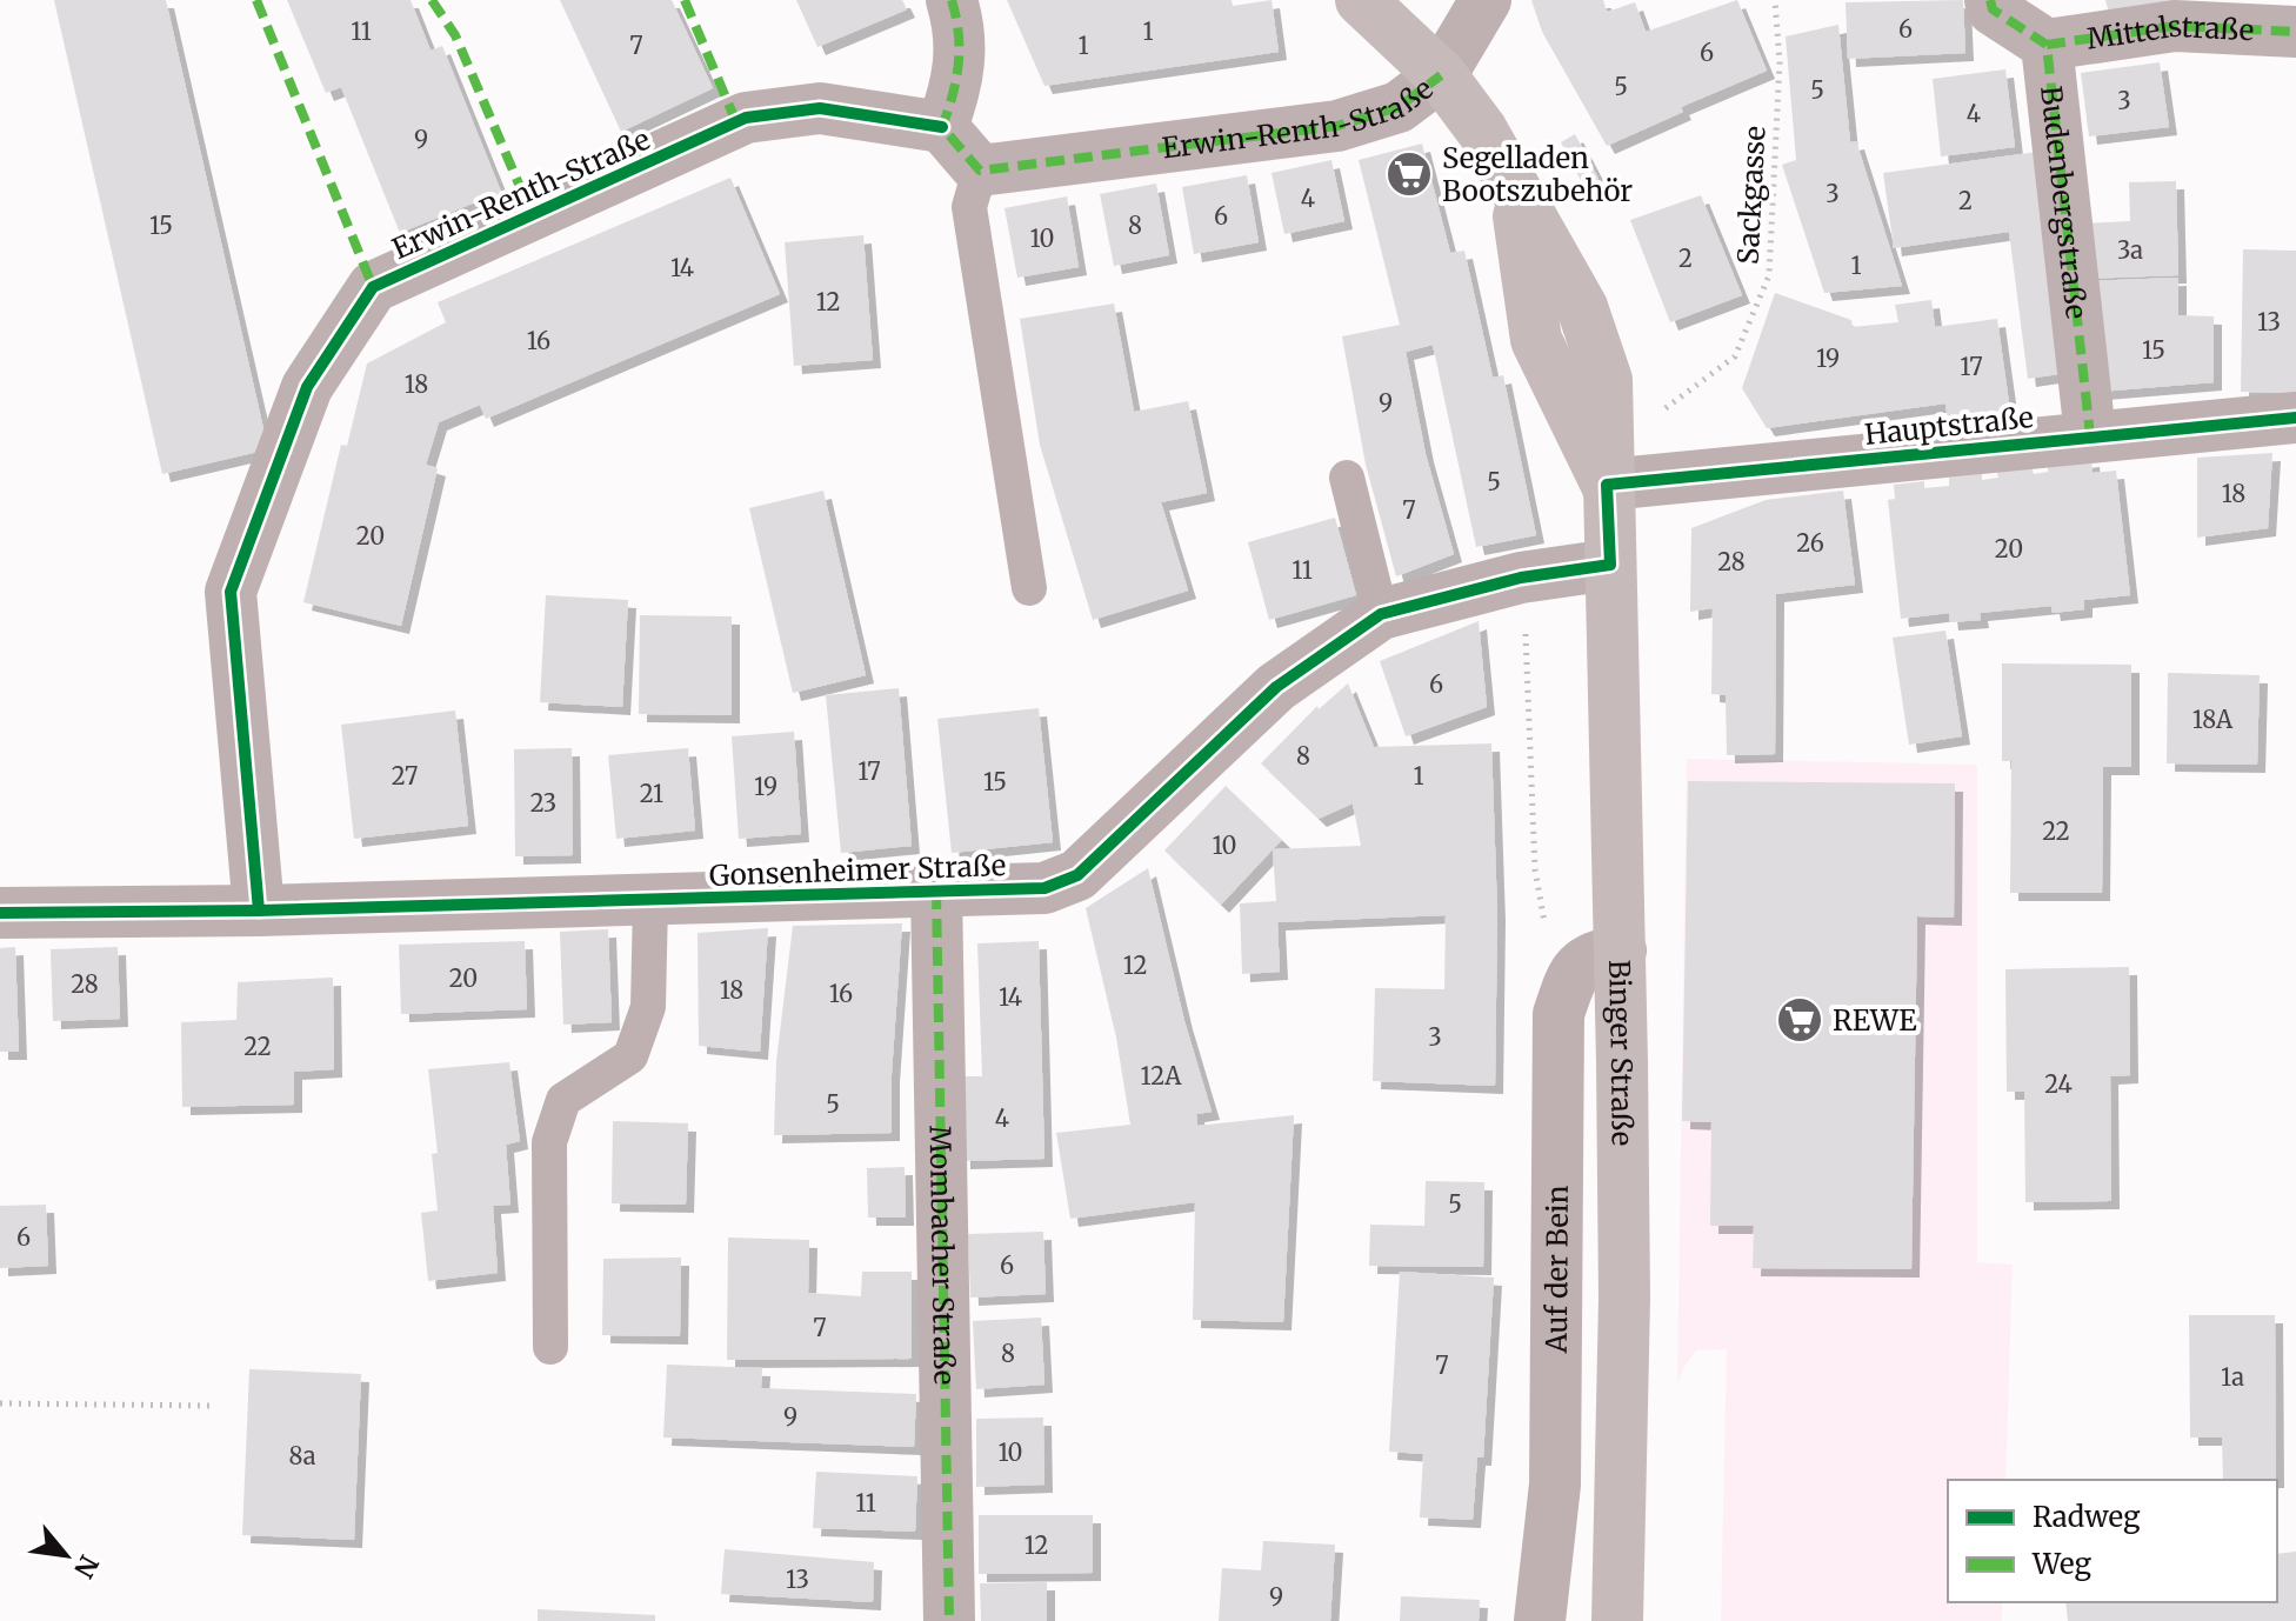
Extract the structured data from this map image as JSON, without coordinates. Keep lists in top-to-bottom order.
{
  "streets": {
    "main road": ["Binger Straße"],
    "street": [
      "Mittelstraße",
      "Erwin-Renth-Straße",
      "Budenbergstraße",
      "Hauptstraße",
      "Gonsenheimer Straße",
      "Mombacher Straße",
      "Auf der Bein"
    ],
    "path": ["Sackgasse"]
  },
  "crossings": [
    ["Mittelstraße", "Budenbergstraße"],
    ["Erwin-Renth-Straße", "Gonsenheimer Straße"],
    ["Erwin-Renth-Straße", "Binger Straße"],
    ["Budenbergstraße", "Hauptstraße"],
    ["Hauptstraße", "Binger Straße"],
    ["Gonsenheimer Straße", "Binger Straße"],
    ["Gonsenheimer Straße", "Mombacher Straße"],
    ["Binger Straße", "Auf der Bein"]
  ],
  "places": {
    "supermarket": ["Segelladen Bootszubehör", "REWE"]
  },
  "house_numbers": [
    "6",
    "11",
    "1",
    "7",
    "1",
    "6",
    "5",
    "5",
    "3",
    "4",
    "9",
    "3",
    "4",
    "2",
    "6",
    "15",
    "8",
    "10",
    "3a",
    "2",
    "1",
    "14",
    "12",
    "13",
    "16",
    "15",
    "19",
    "17",
    "18",
    "9",
    "5",
    "18",
    "7",
    "20",
    "26",
    "20",
    "28",
    "11",
    "6",
    "18A",
    "8",
    "17",
    "27",
    "1",
    "15",
    "19",
    "21",
    "23",
    "22",
    "10",
    "12",
    "20",
    "28",
    "18",
    "16",
    "14",
    "3",
    "22",
    "12A",
    "24",
    "5",
    "4",
    "5",
    "6",
    "6",
    "7",
    "8",
    "7",
    "1a",
    "9",
    "10",
    "8a",
    "11",
    "12",
    "13",
    "9"
  ],
  "legend": ["Radweg", "Weg"],
  "north": "bottom right"
}
